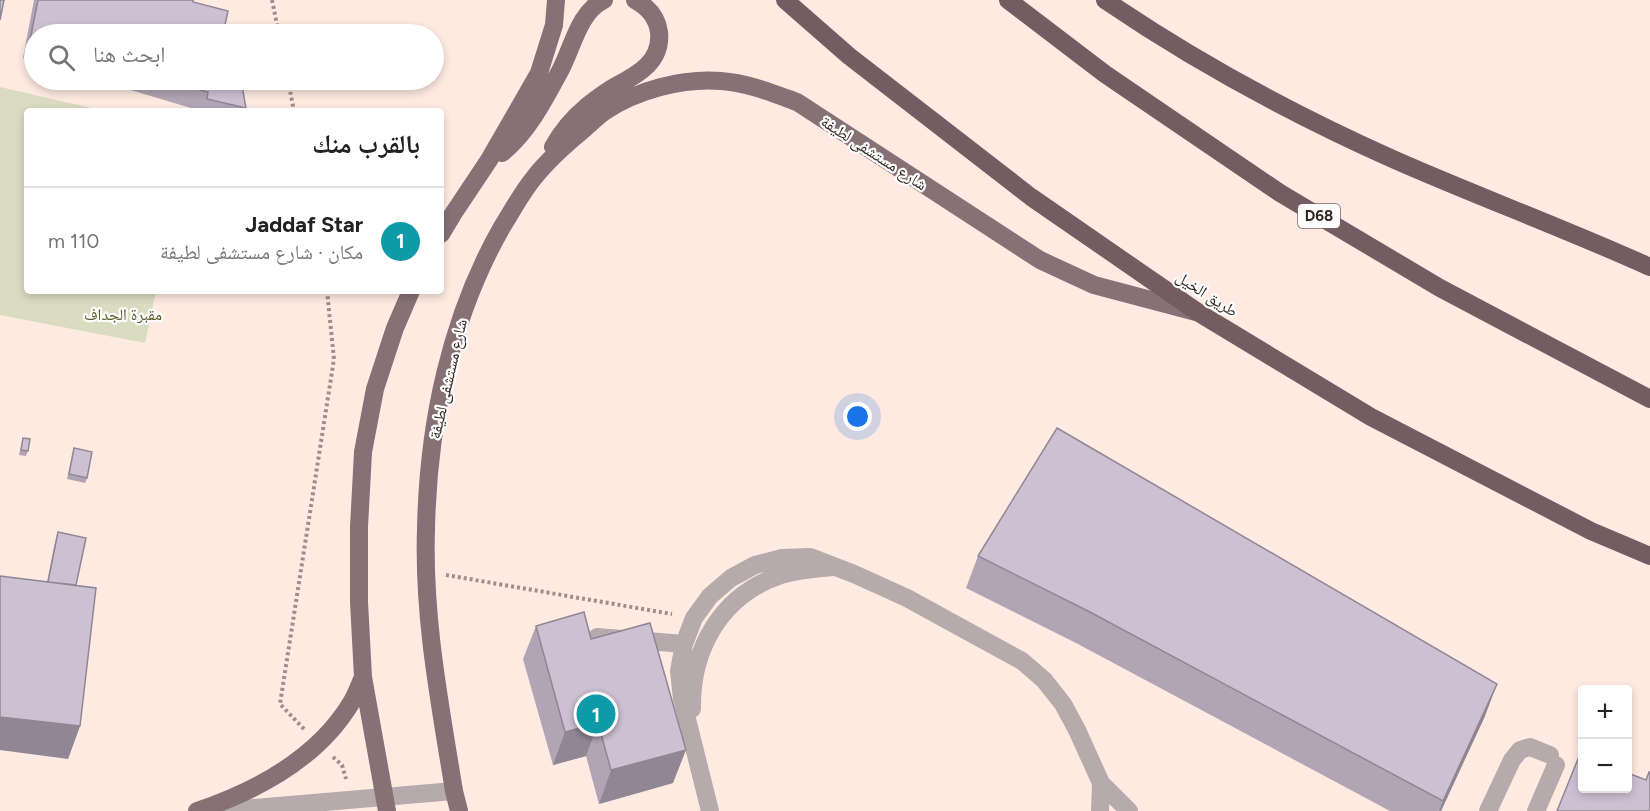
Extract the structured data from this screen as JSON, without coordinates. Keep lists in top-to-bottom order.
{
  "streets": {
    "highway": ["D68", "طريق الخيل"],
    "main road": ["شارع مستشفى لطيفة"]
  },
  "crossings": [
    ["شارع مستشفى لطيفة", "طريق الخيل"]
  ],
  "parks": ["مقبرة الجداف"],
  "page": {
    "search": "ابحث هنا",
    "heading": "بالقرب منك",
    "list": [
      {
        "mark": "1",
        "name": "Jaddaf Star",
        "note": "مكان · شارع مستشفى لطيفة",
        "value": "110 m"
      }
    ],
    "map_buttons": ["+", "−"],
    "pins": "1"
  }
}
